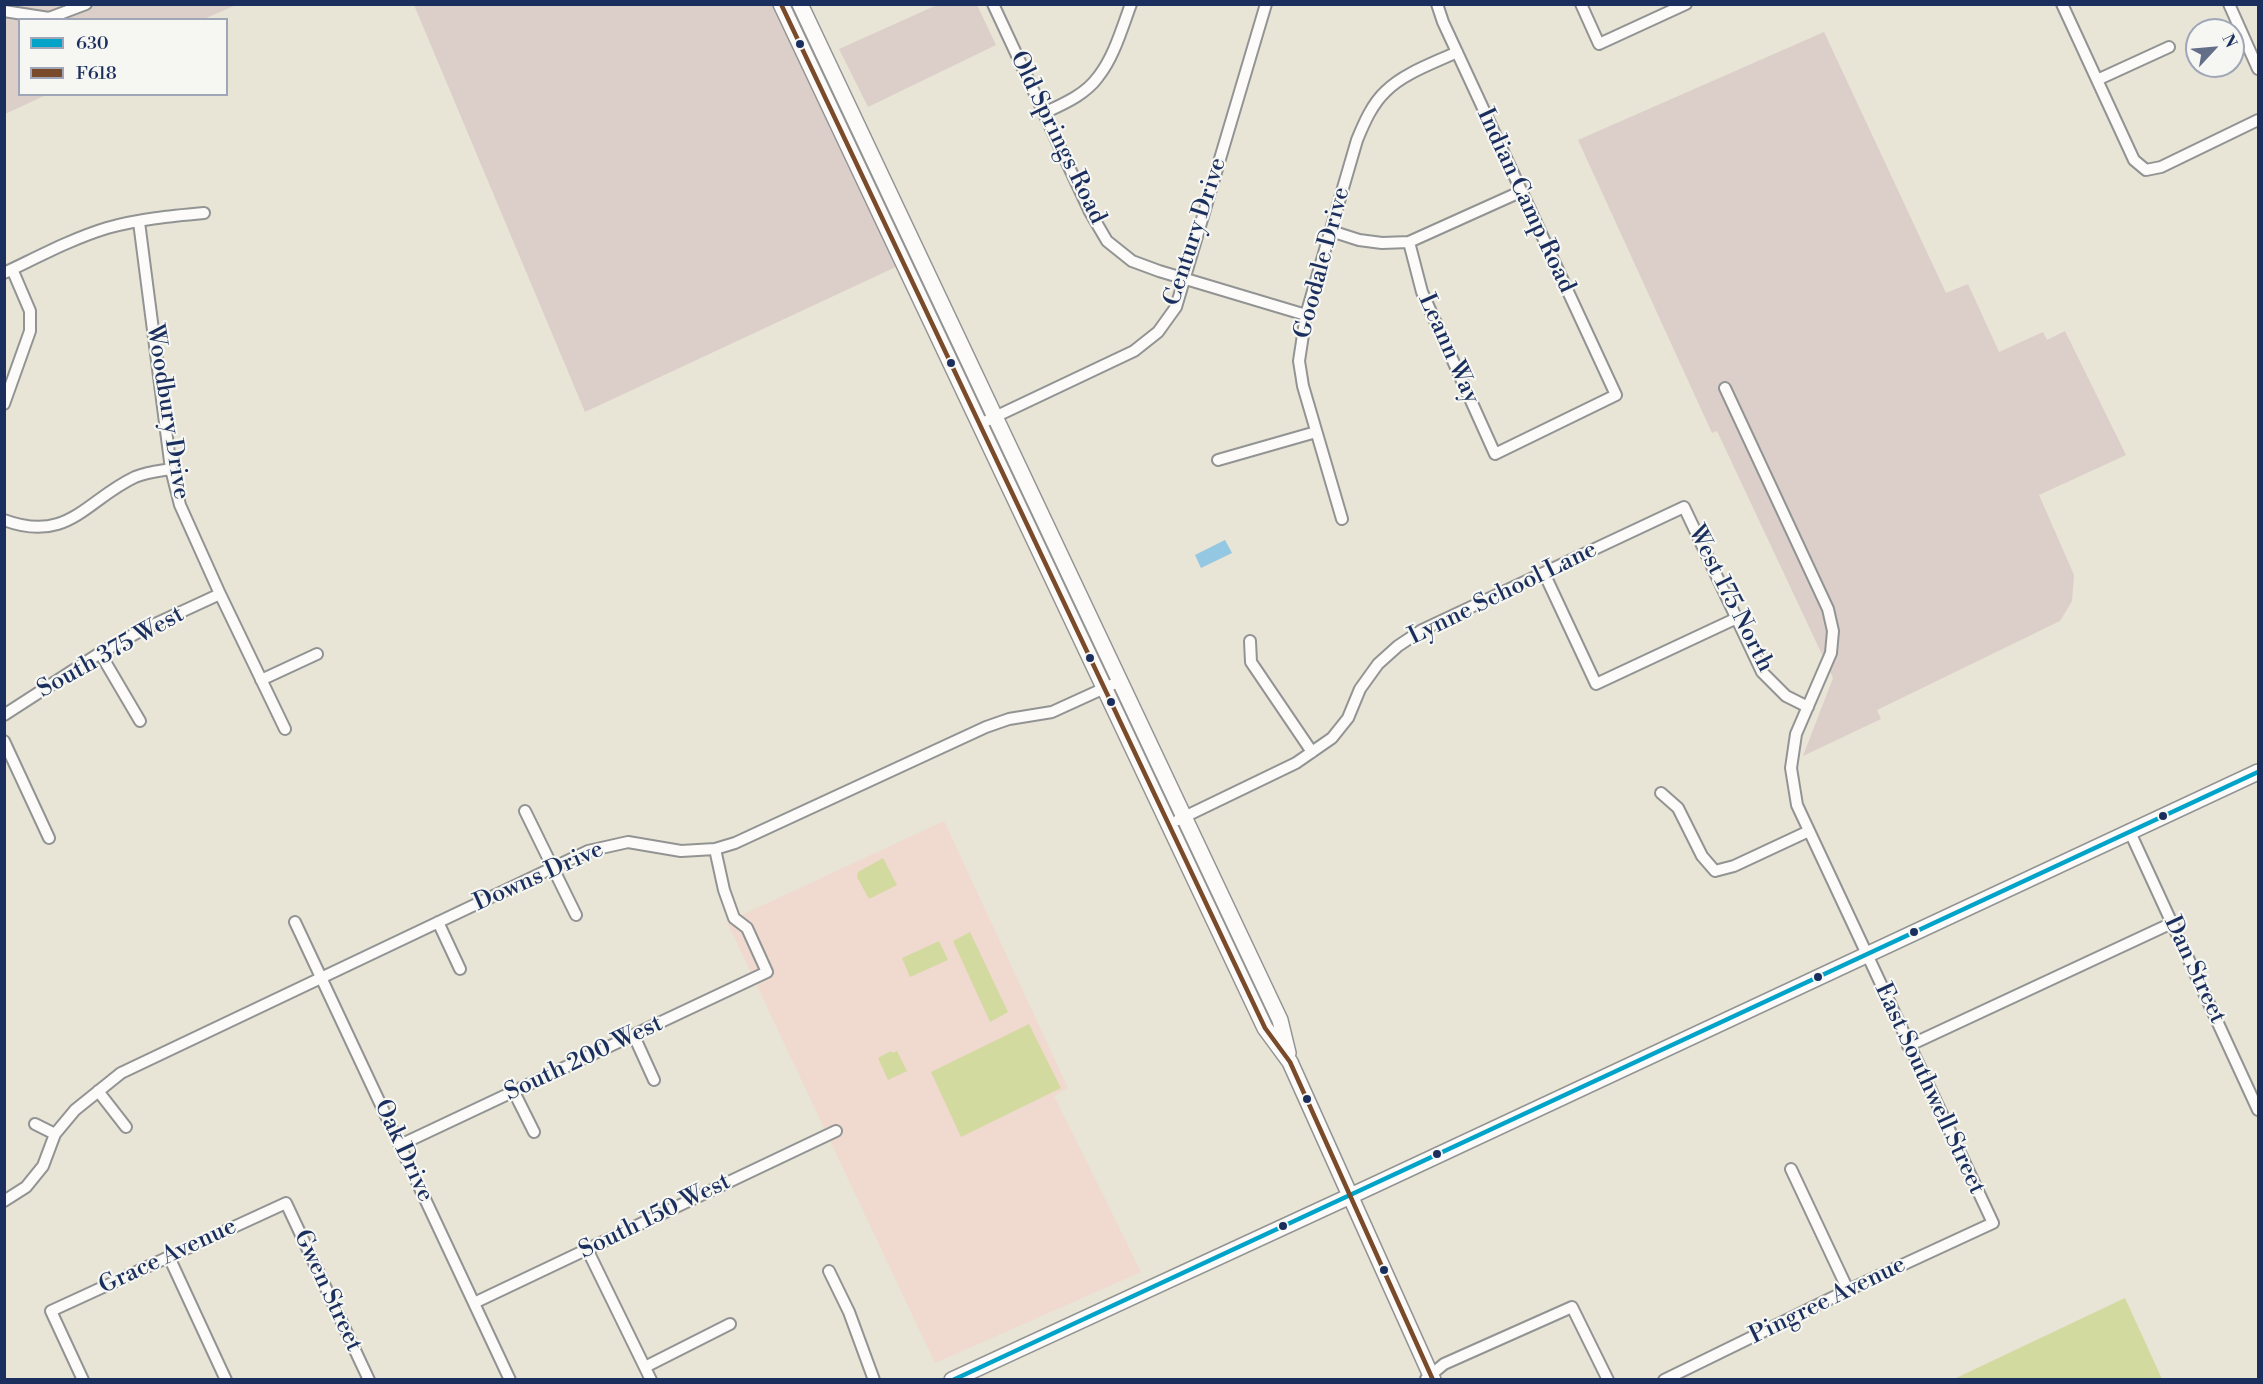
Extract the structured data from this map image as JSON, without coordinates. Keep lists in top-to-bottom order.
{
  "streets": {
    "street": [
      "Old Springs Road",
      "Indian Camp Road",
      "Century Drive",
      "Goodale Drive",
      "Leann Way",
      "Woodbury Drive",
      "Lynne School Lane",
      "West 175 North",
      "South 375 West",
      "Downs Drive",
      "Dan Street",
      "South 200 West",
      "East Southwell Street",
      "Oak Drive",
      "South 150 West",
      "Grace Avenue",
      "Gwen Street",
      "Pingree Avenue"
    ]
  },
  "crossings": [
    ["Old Springs Road", "Century Drive"],
    ["Old Springs Road", "Goodale Drive"],
    ["Indian Camp Road", "Goodale Drive"],
    ["Indian Camp Road", "Leann Way"],
    ["Woodbury Drive", "South 375 West"],
    ["Lynne School Lane", "West 175 North"],
    ["West 175 North", "East Southwell Street"],
    ["Downs Drive", "South 200 West"],
    ["Downs Drive", "Oak Drive"],
    ["South 200 West", "Oak Drive"],
    ["East Southwell Street", "Pingree Avenue"],
    ["Oak Drive", "South 150 West"],
    ["Grace Avenue", "Gwen Street"]
  ],
  "lines": ["transit line F618", "transit line 630"],
  "legend": ["630", "F618"],
  "north": "top right"
}
